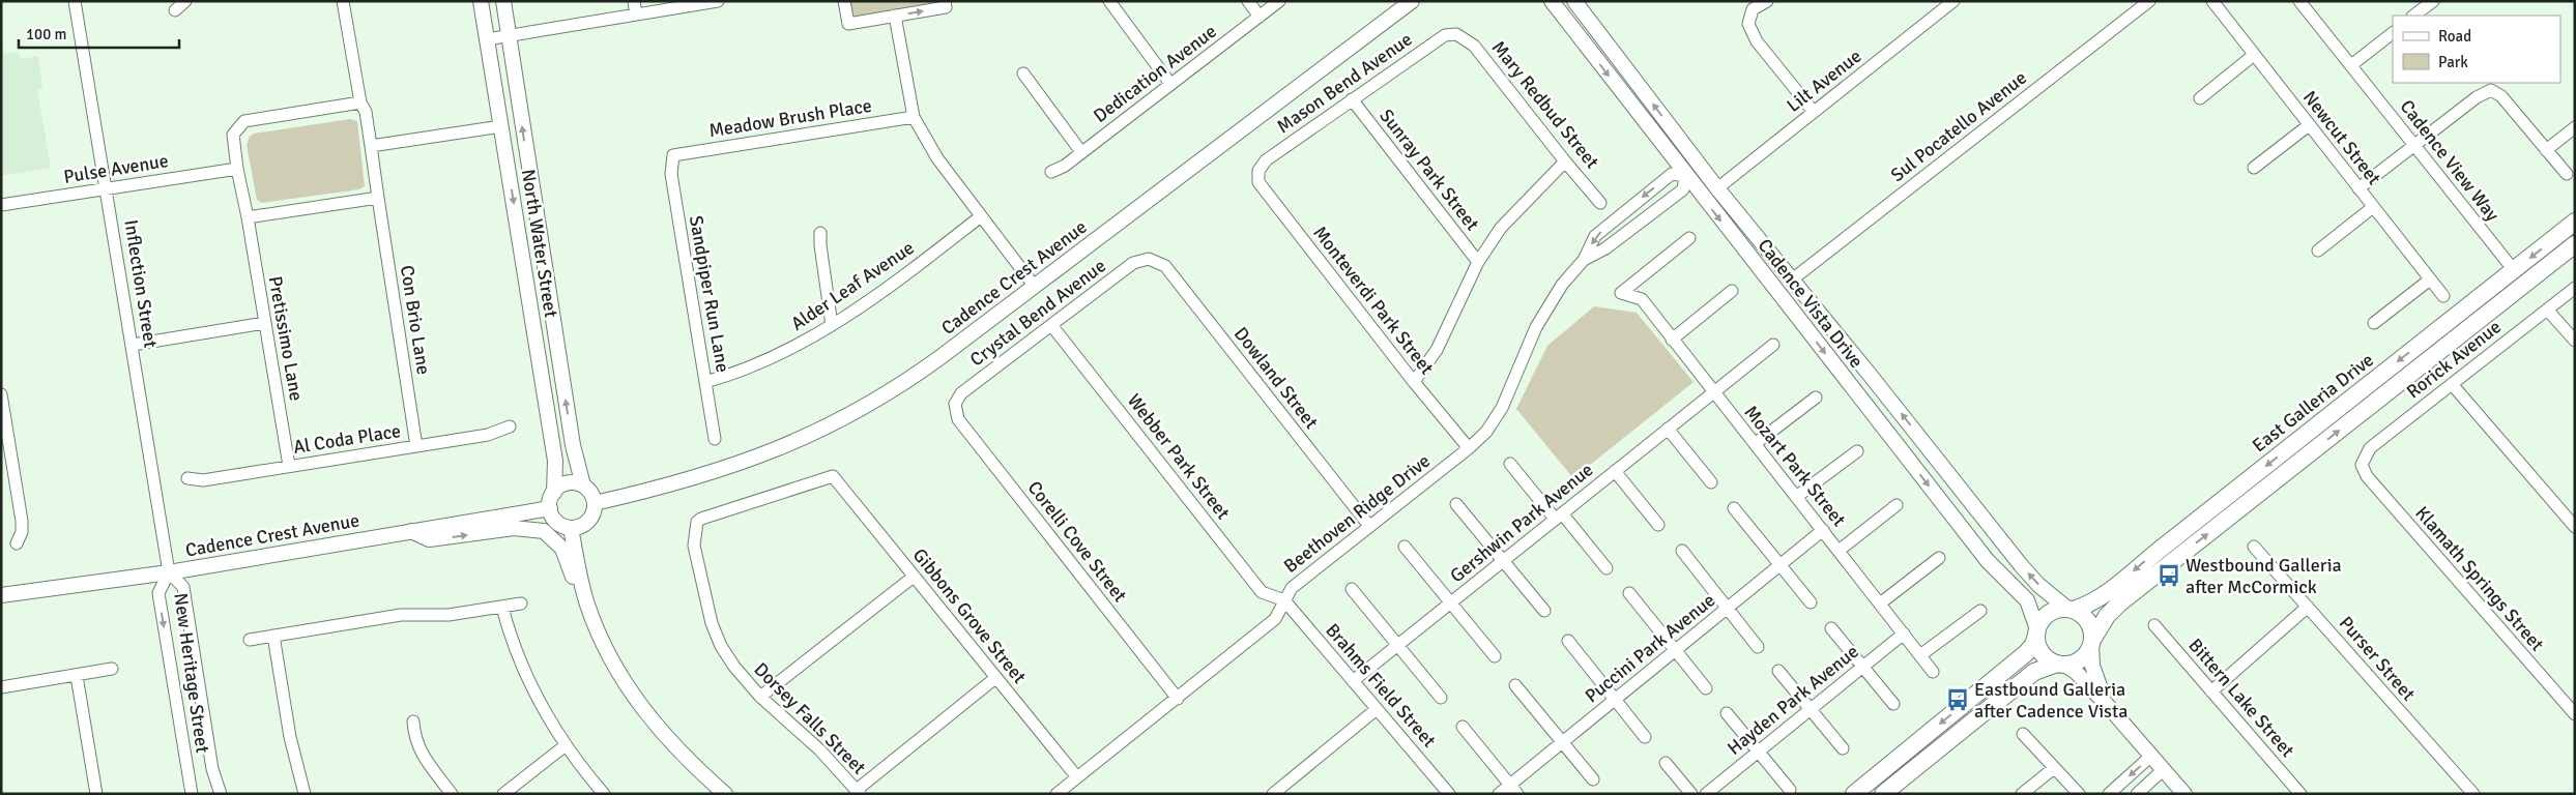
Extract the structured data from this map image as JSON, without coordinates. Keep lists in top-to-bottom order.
{
  "streets": {
    "main road": ["East Galleria Drive"],
    "street": [
      "Dedication Avenue",
      "Lilt Avenue",
      "Mason Bend Avenue",
      "Mary Redbud Street",
      "Meadow Brush Place",
      "Sul Pocatello Avenue",
      "Newcut Street",
      "Cadence View Way",
      "Pulse Avenue",
      "Sunray Park Street",
      "North Water Street",
      "Cadence Crest Avenue",
      "Inflection Street",
      "Alder Leaf Avenue",
      "Sandpiper Run Lane",
      "Monteverdi Park Street",
      "Cadence Vista Drive",
      "Crystal Bend Avenue",
      "Con Brio Lane",
      "Pretissimo Lane",
      "Rorick Avenue",
      "Dowland Street",
      "Al Coda Place",
      "Webber Park Street",
      "Mozart Park Street",
      "Beethoven Ridge Drive",
      "Gershwin Park Avenue",
      "Corelli Cove Street",
      "Klamath Springs Street",
      "Gibbons Grove Street",
      "Puccini Park Avenue",
      "Purser Street",
      "New Heritage Street",
      "Brahms Field Street",
      "Bittern Lake Street",
      "Hayden Park Avenue",
      "Dorsey Falls Street"
    ]
  },
  "crossings": [
    ["Lilt Avenue", "Cadence Vista Drive"],
    ["Mason Bend Avenue", "Mary Redbud Street"],
    ["Mason Bend Avenue", "Sunray Park Street"],
    ["Mason Bend Avenue", "Monteverdi Park Street"],
    ["Meadow Brush Place", "Sandpiper Run Lane"],
    ["Sul Pocatello Avenue", "Cadence Vista Drive"],
    ["Cadence View Way", "East Galleria Drive"],
    ["Pulse Avenue", "Inflection Street"],
    ["North Water Street", "Cadence Crest Avenue"],
    ["Cadence Crest Avenue", "Inflection Street"],
    ["Cadence Crest Avenue", "New Heritage Street"],
    ["Inflection Street", "New Heritage Street"],
    ["Alder Leaf Avenue", "Sandpiper Run Lane"],
    ["Monteverdi Park Street", "Beethoven Ridge Drive"],
    ["Cadence Vista Drive", "East Galleria Drive"],
    ["Cadence Vista Drive", "Beethoven Ridge Drive"],
    ["Crystal Bend Avenue", "Dowland Street"],
    ["Crystal Bend Avenue", "Webber Park Street"],
    ["Crystal Bend Avenue", "Corelli Cove Street"],
    ["Con Brio Lane", "Al Coda Place"],
    ["Pretissimo Lane", "Al Coda Place"],
    ["Rorick Avenue", "Klamath Springs Street"],
    ["Dowland Street", "Beethoven Ridge Drive"],
    ["Webber Park Street", "Beethoven Ridge Drive"],
    ["Webber Park Street", "Brahms Field Street"],
    ["Mozart Park Street", "Gershwin Park Avenue"],
    ["Mozart Park Street", "Puccini Park Avenue"],
    ["Mozart Park Street", "Hayden Park Avenue"],
    ["Beethoven Ridge Drive", "Corelli Cove Street"],
    ["Beethoven Ridge Drive", "Gibbons Grove Street"],
    ["Beethoven Ridge Drive", "Brahms Field Street"],
    ["Gershwin Park Avenue", "Brahms Field Street"],
    ["Gibbons Grove Street", "Dorsey Falls Street"]
  ],
  "places": {
    "bus stop": ["Westbound Galleria after McCormick", "Eastbound Galleria after Cadence Vista"]
  },
  "legend": ["Road", "Park"],
  "scale_bar": "100 m"
}
